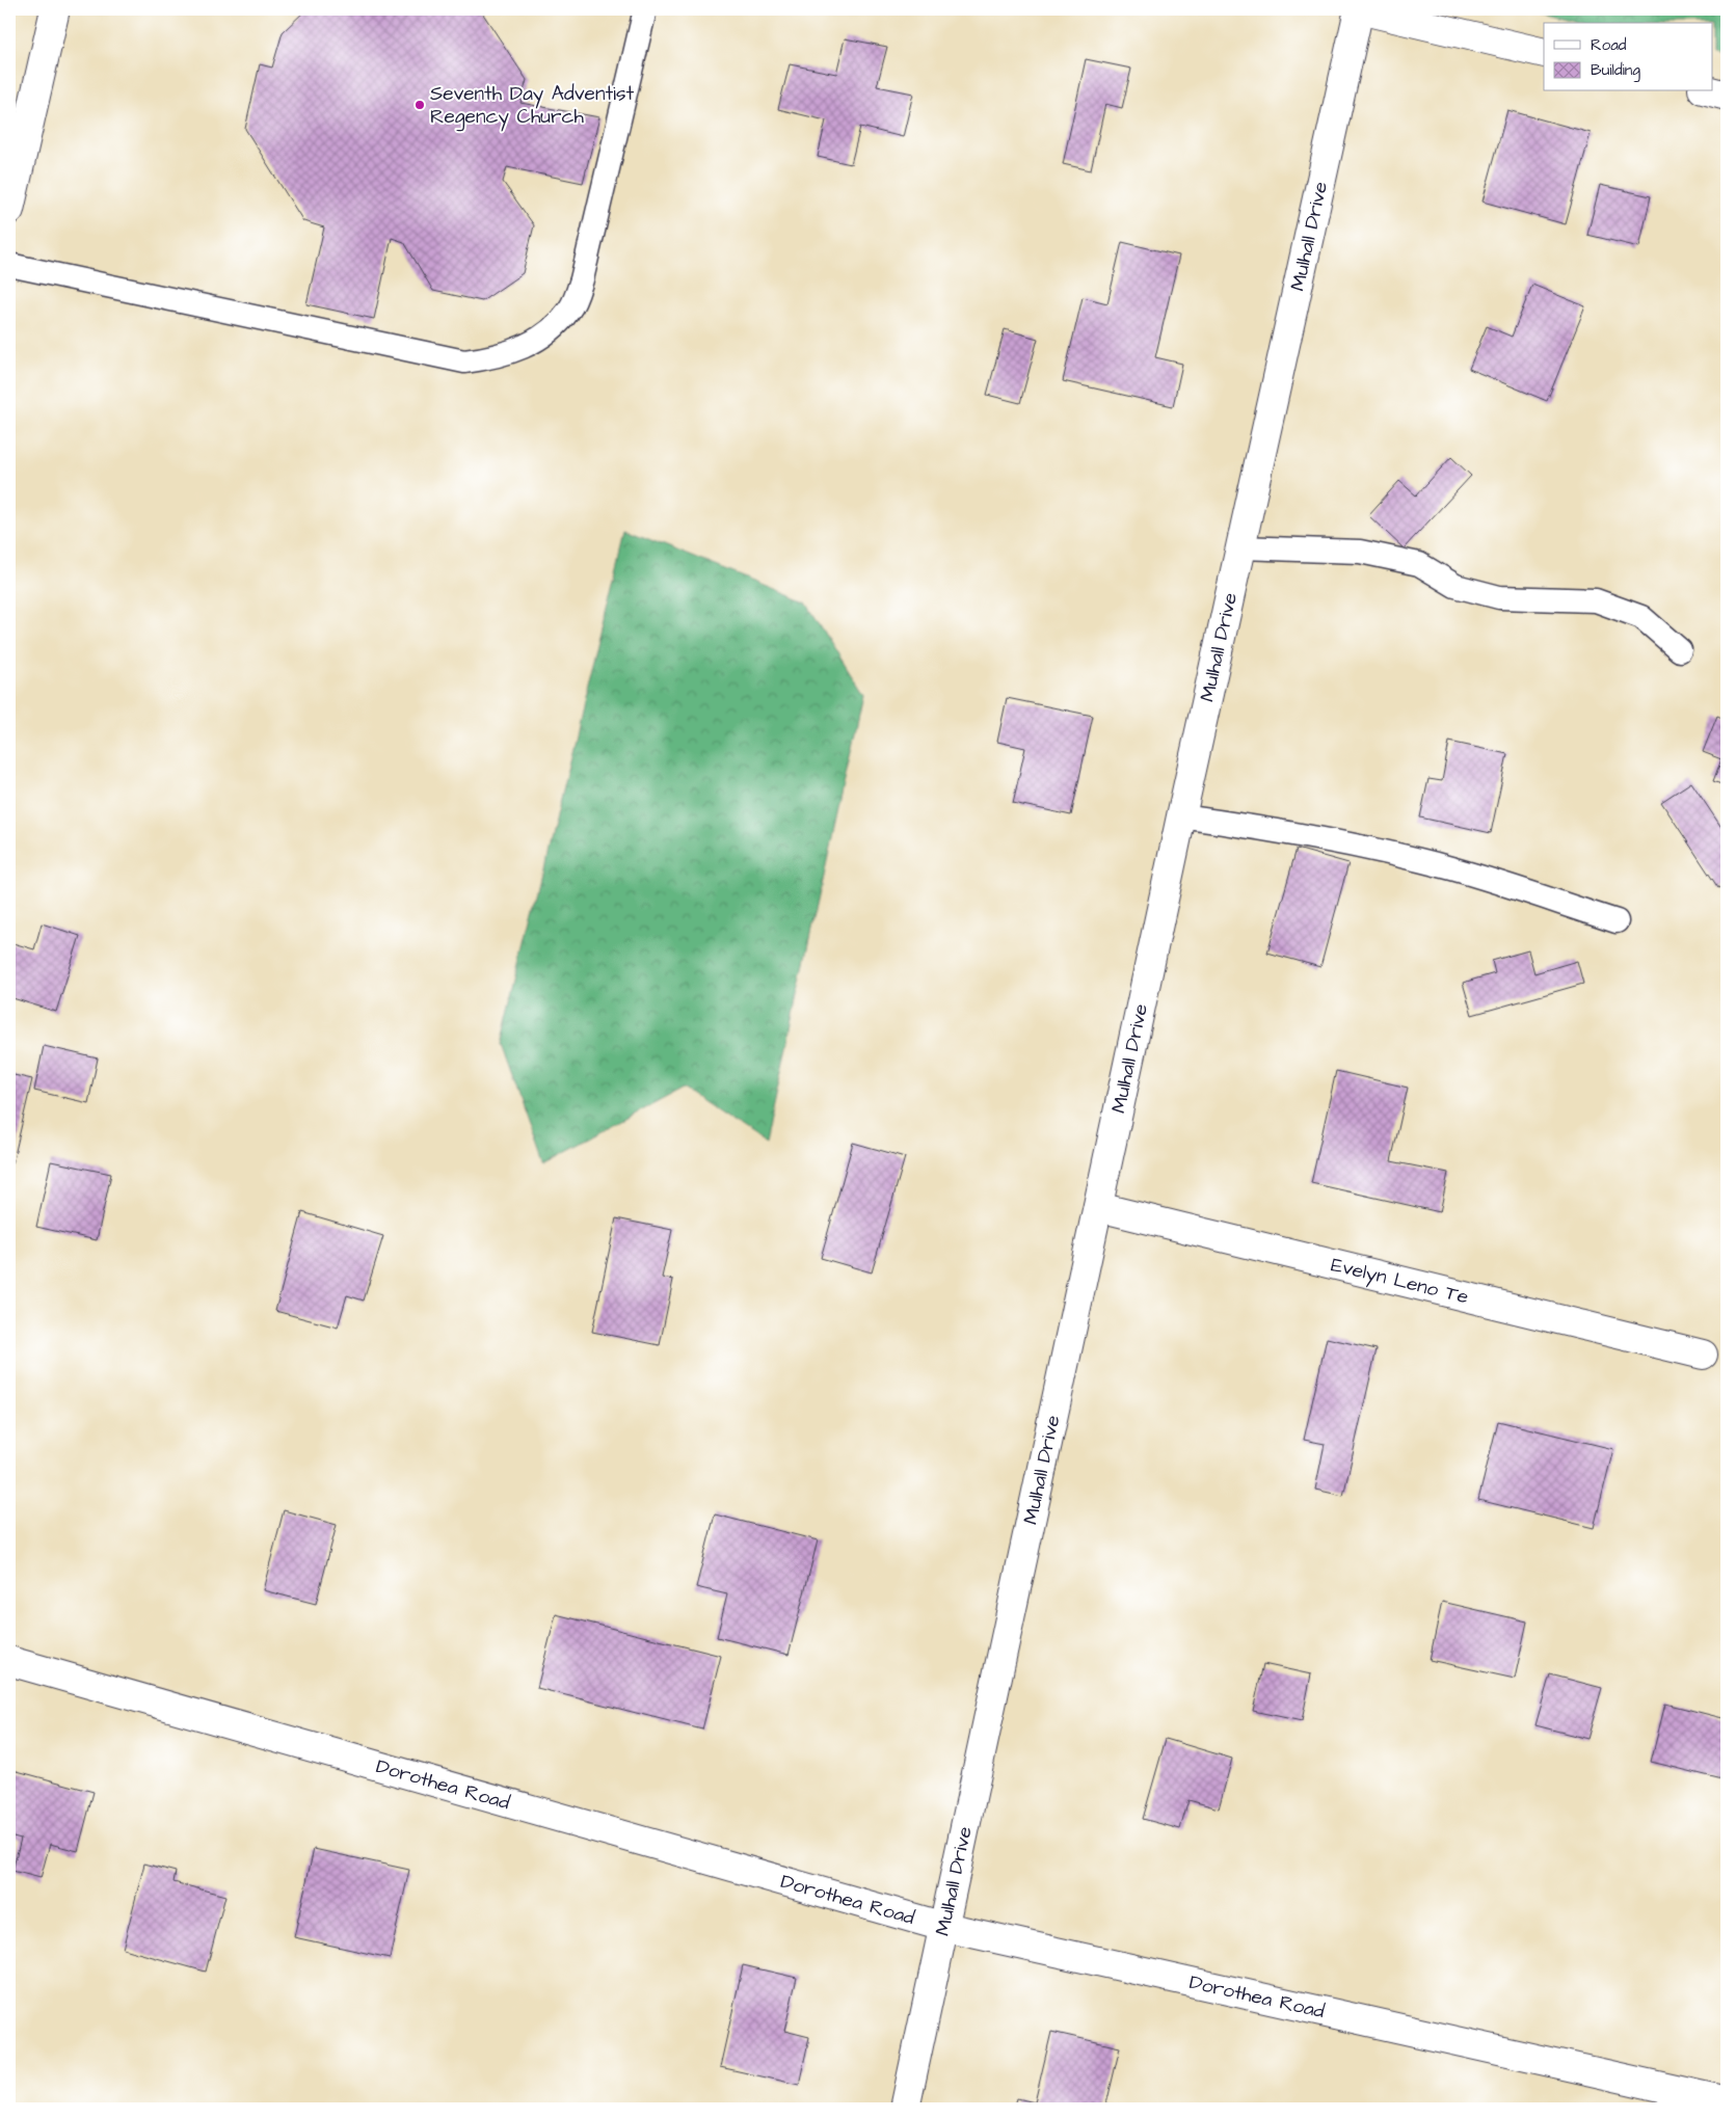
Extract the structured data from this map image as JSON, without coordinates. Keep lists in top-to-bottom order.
{
  "streets": {
    "street": ["Mulhall Drive", "Evelyn Leno Te", "Dorothea Road"]
  },
  "crossings": [
    ["Mulhall Drive", "Evelyn Leno Te"],
    ["Mulhall Drive", "Dorothea Road"]
  ],
  "places": ["Seventh Day Adventist Regency Church"],
  "legend": ["Road", "Building"]
}
